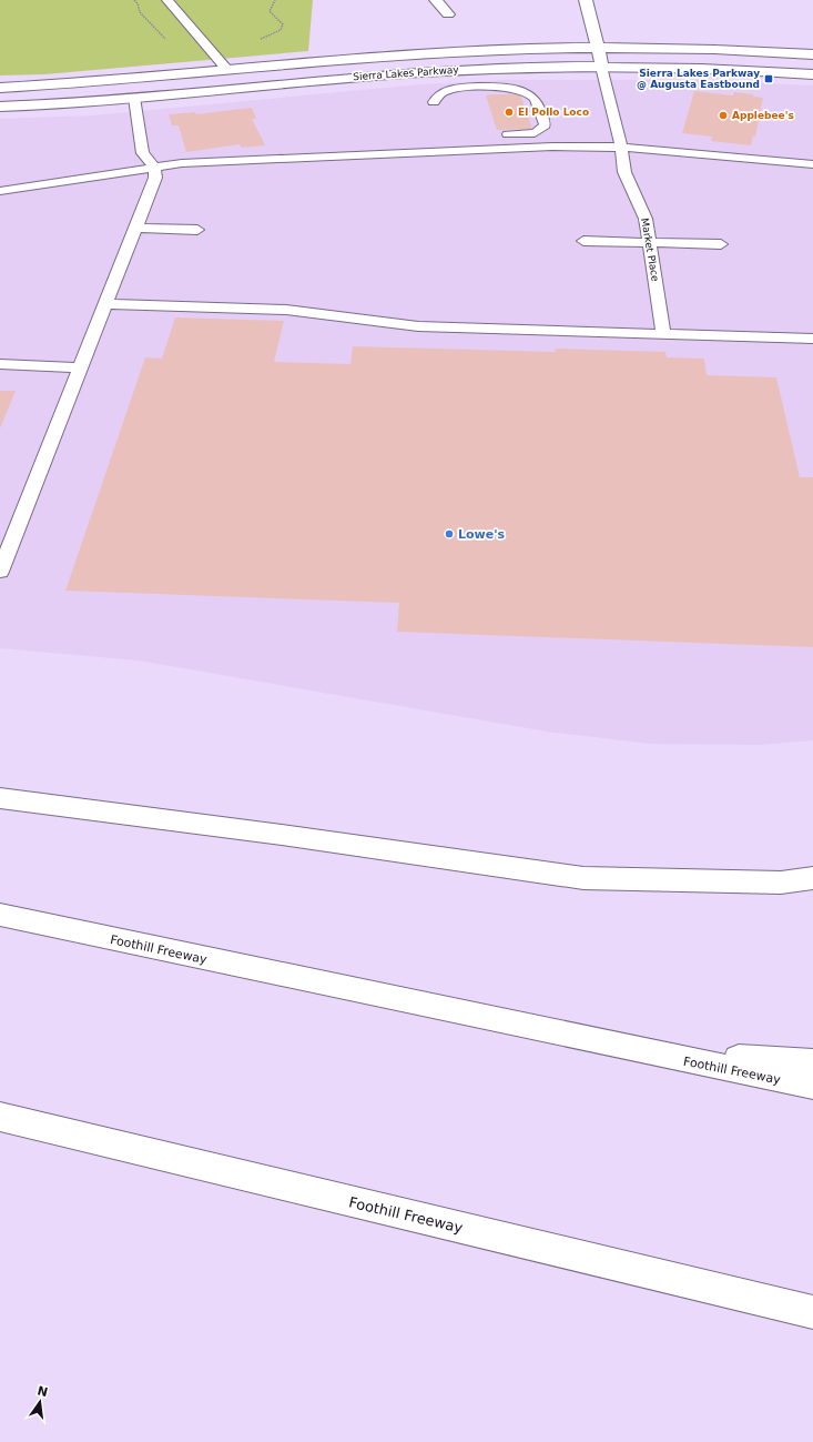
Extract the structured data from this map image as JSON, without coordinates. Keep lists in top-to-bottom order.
{
  "streets": {
    "main road": ["Sierra Lakes Parkway", "Foothill Freeway"],
    "lane": ["Market Place"]
  },
  "crossings": [
    ["Sierra Lakes Parkway", "Market Place"]
  ],
  "places": {
    "transit": ["Sierra Lakes Parkway @ Augusta Eastbound"],
    "other": ["El Pollo Loco", "Applebee's", "Lowe's"]
  },
  "north": "top"
}
